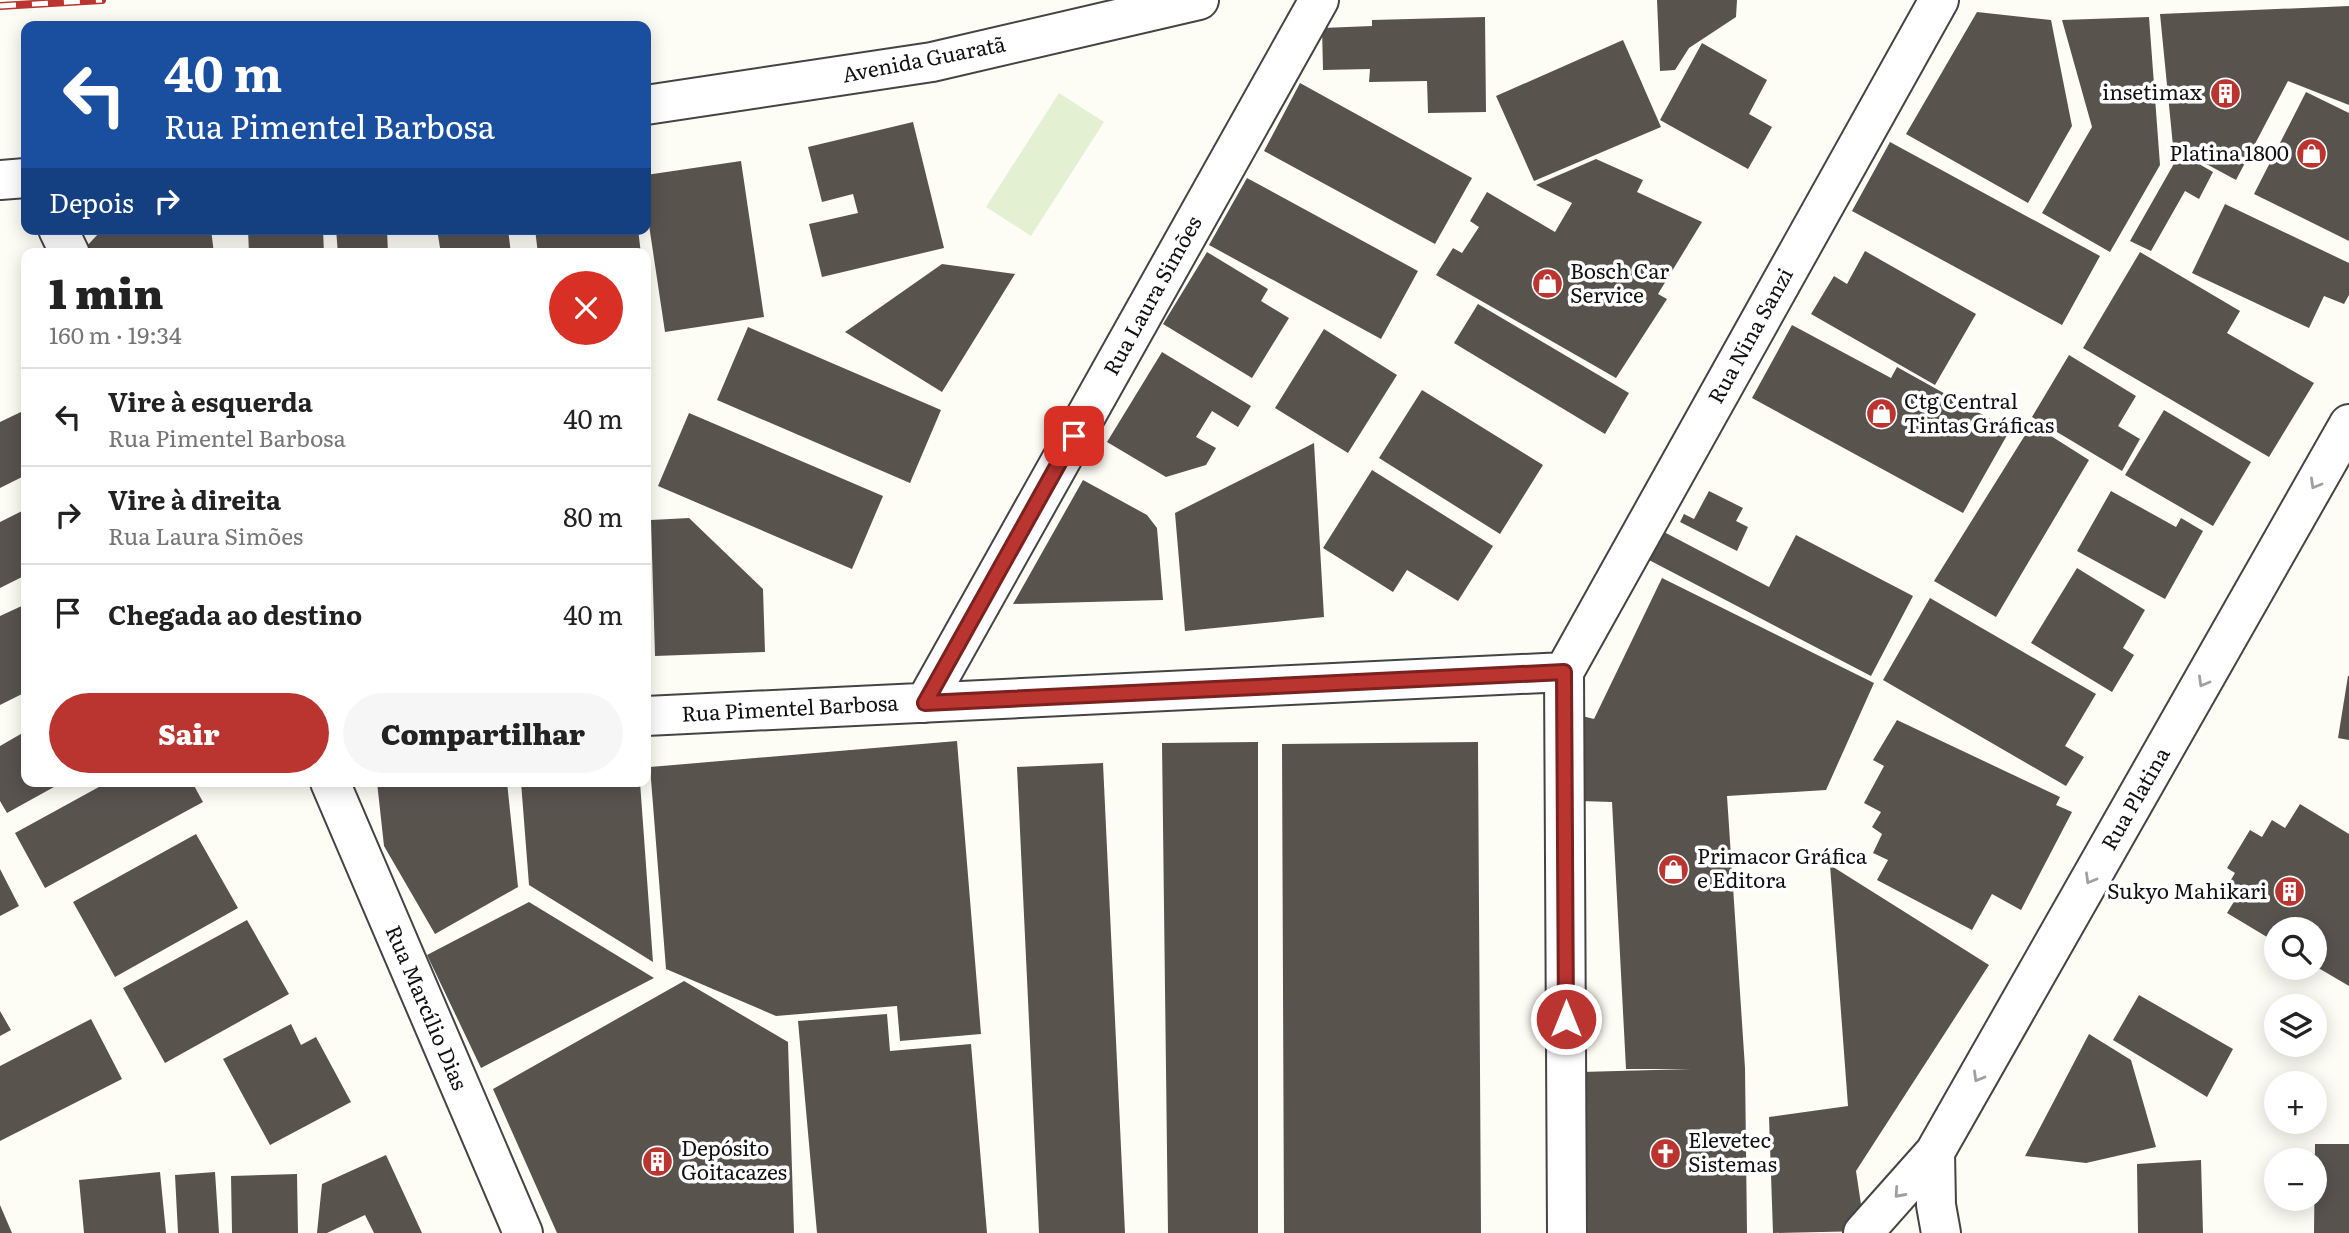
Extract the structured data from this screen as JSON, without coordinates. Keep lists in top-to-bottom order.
{
  "streets": {
    "street": [
      "Avenida Guaratã",
      "Rua Laura Simões",
      "Rua Nina Sanzi",
      "Rua Pimentel Barbosa",
      "Rua Platina",
      "Rua Marcílio Dias"
    ]
  },
  "crossings": [
    ["Rua Laura Simões", "Rua Pimentel Barbosa"],
    ["Rua Nina Sanzi", "Rua Pimentel Barbosa"]
  ],
  "one_way": ["Rua Platina"],
  "places": {
    "building": ["insetimax", "Sukyo Mahikari", "Depósito Goitacazes"],
    "shop": [
      "Platina 1800",
      "Bosch Car Service",
      "Ctg Central Tintas Gráficas",
      "Primacor Gráfica e Editora"
    ],
    "church": ["Elevetec Sistemas"]
  },
  "page": {
    "turn": ["40 m", "Rua Pimentel Barbosa"],
    "then": "Depois",
    "heading": ["1 min", "160 m · 19:34"],
    "list": [
      {
        "name": "Vire à esquerda",
        "note": "Rua Pimentel Barbosa",
        "value": "40 m"
      },
      {
        "name": "Vire à direita",
        "note": "Rua Laura Simões",
        "value": "80 m"
      },
      {
        "name": "Chegada ao destino",
        "value": "40 m"
      }
    ],
    "buttons": ["Sair", "Compartilhar"],
    "map_buttons": ["+", "−"]
  }
}
